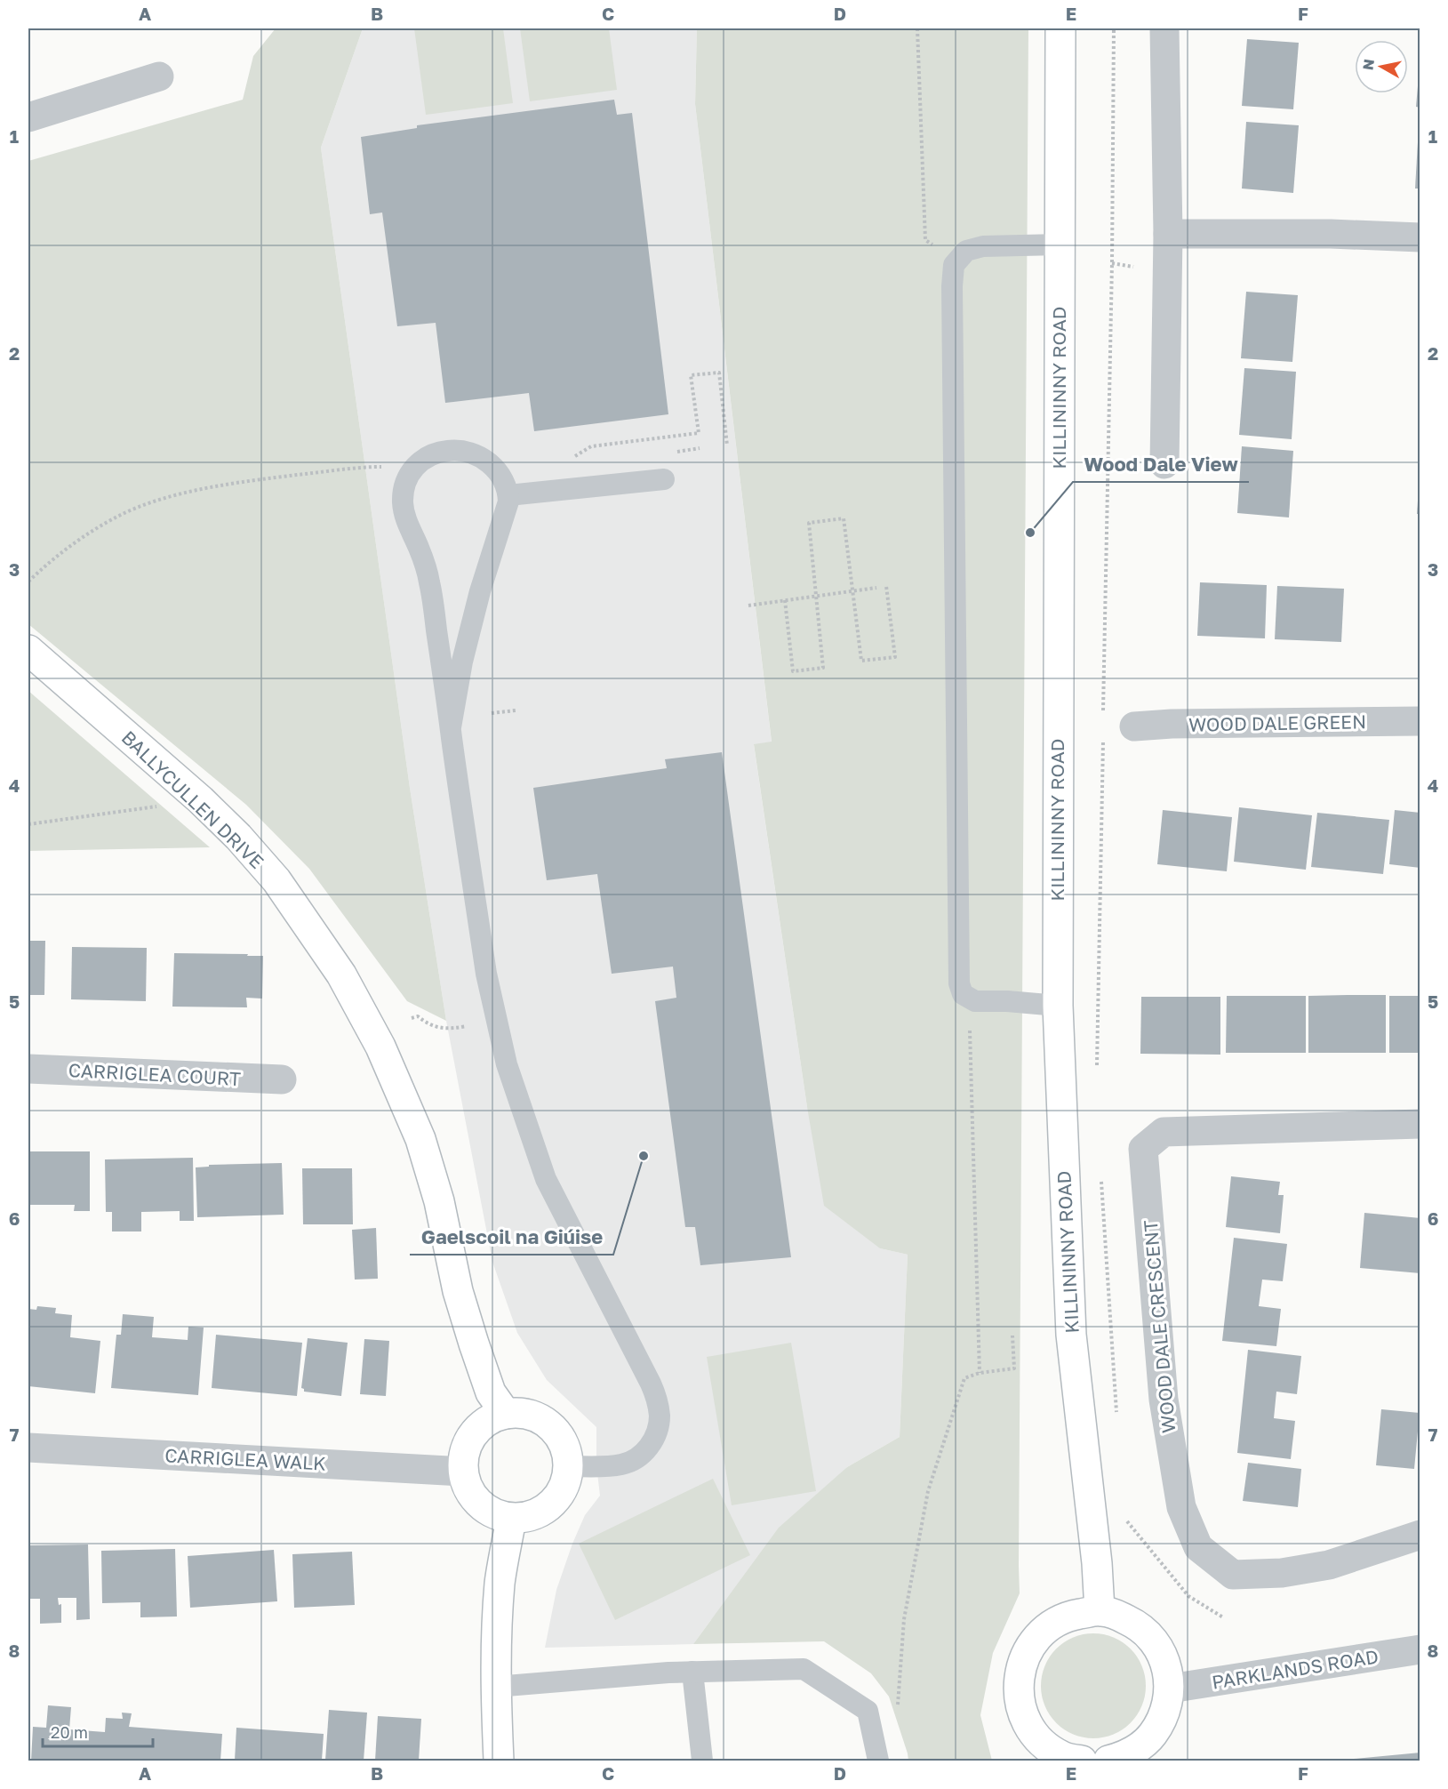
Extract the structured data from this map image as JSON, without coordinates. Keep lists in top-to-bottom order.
{
  "streets": {
    "main road": ["KILLININNY ROAD", "BALLYCULLEN DRIVE"],
    "street": [
      "WOOD DALE GREEN",
      "CARRIGLEA COURT",
      "WOOD DALE CRESCENT",
      "CARRIGLEA WALK",
      "PARKLANDS ROAD"
    ]
  },
  "crossings": [
    ["BALLYCULLEN DRIVE", "CARRIGLEA WALK"]
  ],
  "places": ["Wood Dale View", "Gaelscoil na Giúise"],
  "scale_bar": "20 m",
  "north": "left",
  "grid": {
    "columns": [
      "A",
      "B",
      "C",
      "D",
      "E",
      "F"
    ],
    "rows": [
      "1",
      "2",
      "3",
      "4",
      "5",
      "6",
      "7",
      "8"
    ]
  }
}
